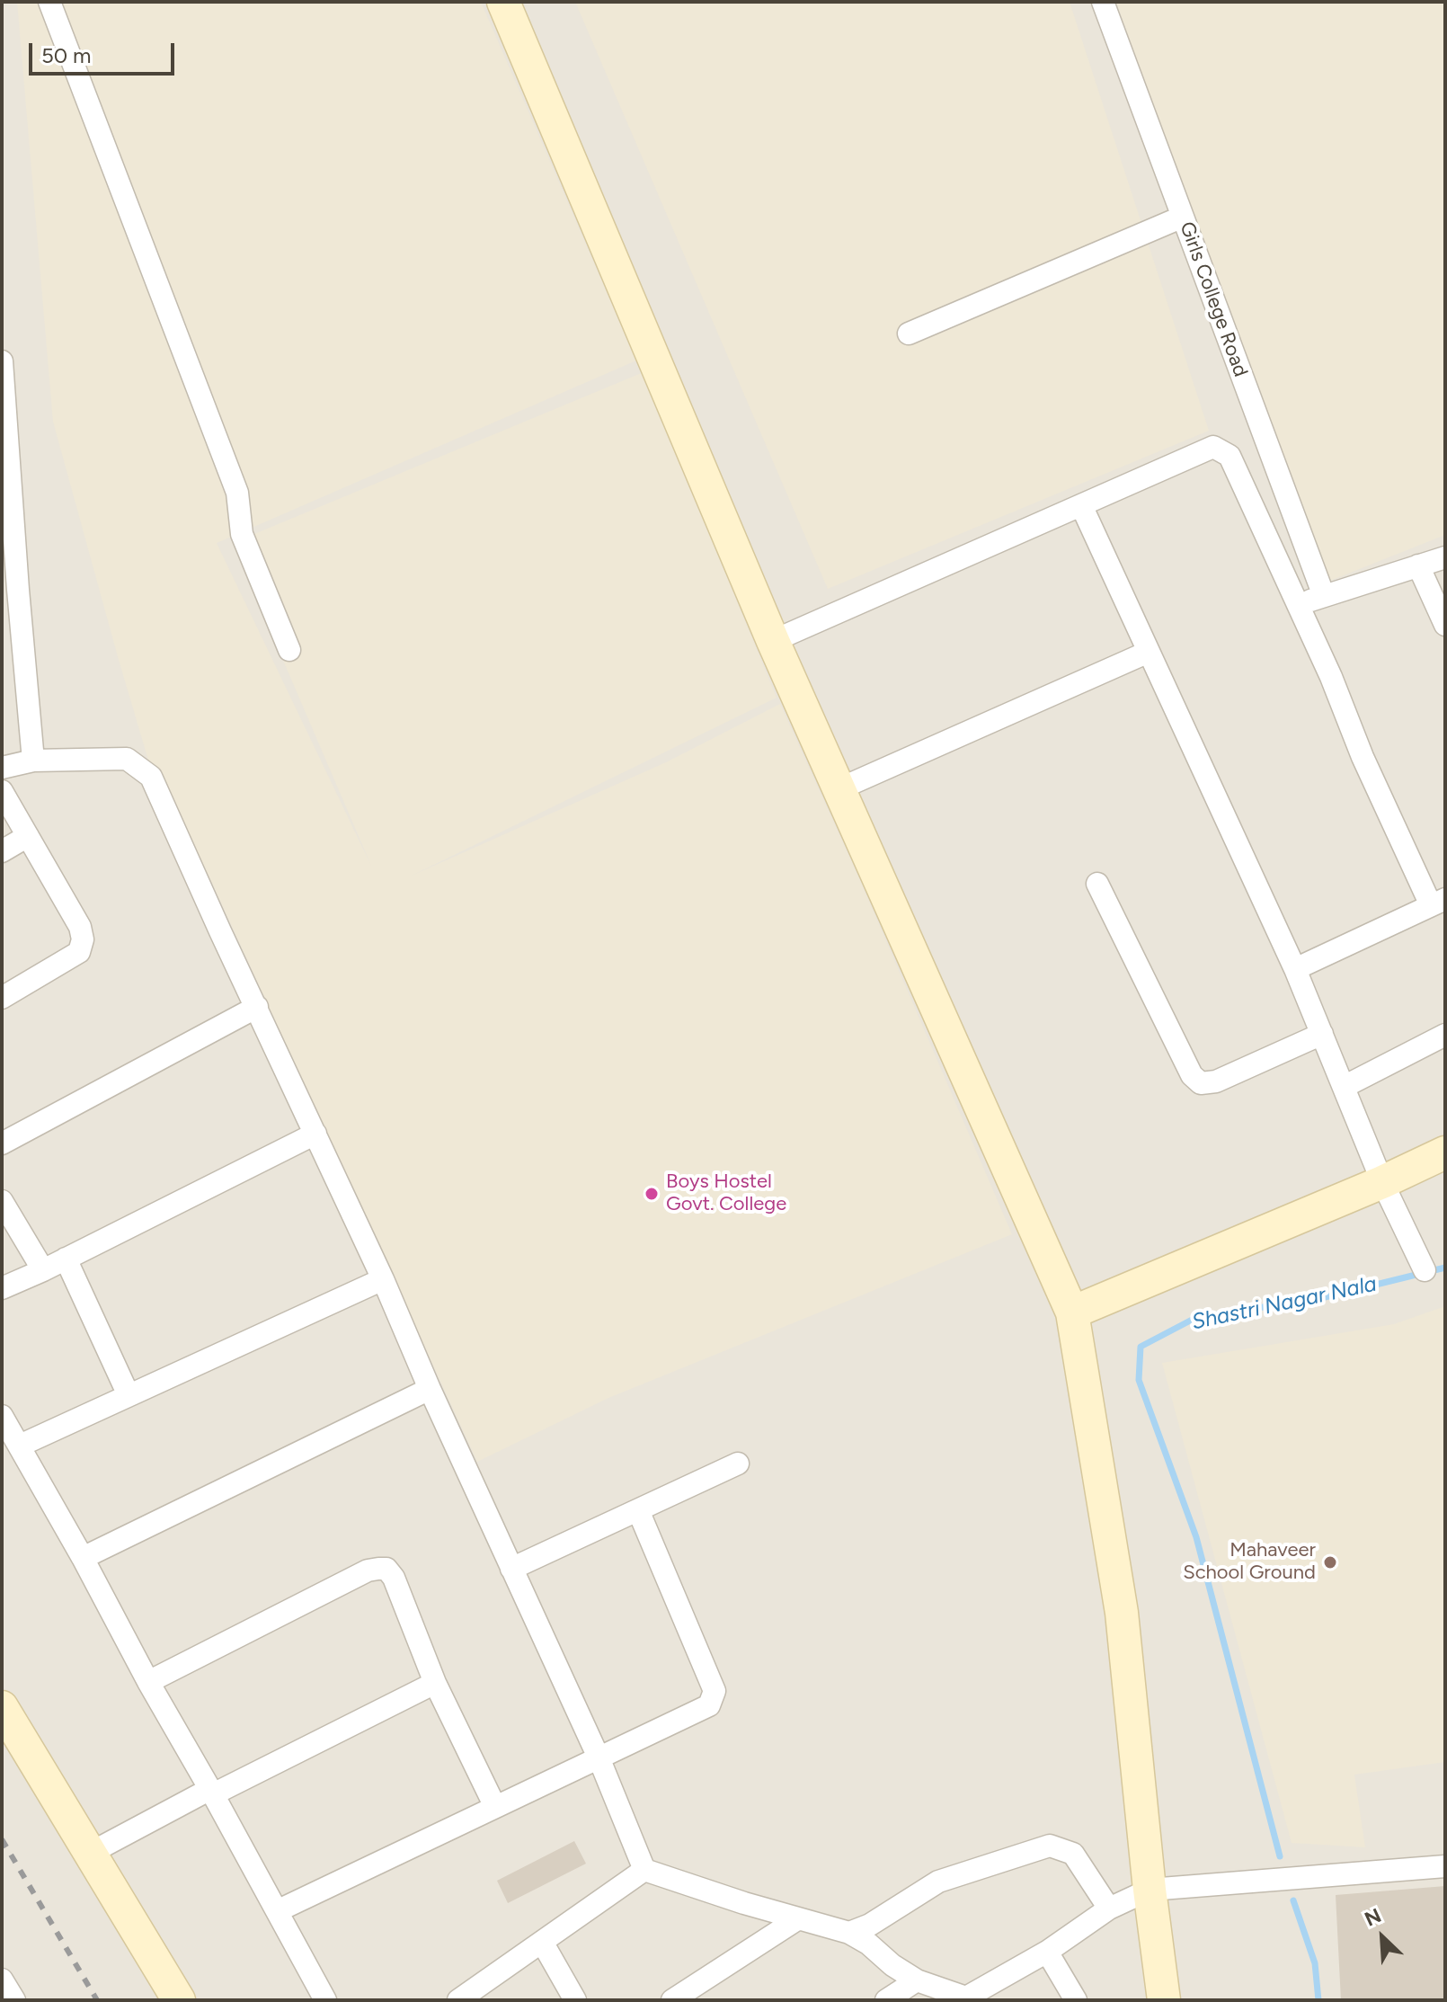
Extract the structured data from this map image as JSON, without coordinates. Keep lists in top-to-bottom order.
{
  "streets": {
    "street": ["Girls College Road"]
  },
  "water": ["Shastri Nagar Nala"],
  "places": ["Boys Hostel Govt. College", "Mahaveer School Ground"],
  "scale_bar": "50 m",
  "north": "top left"
}
